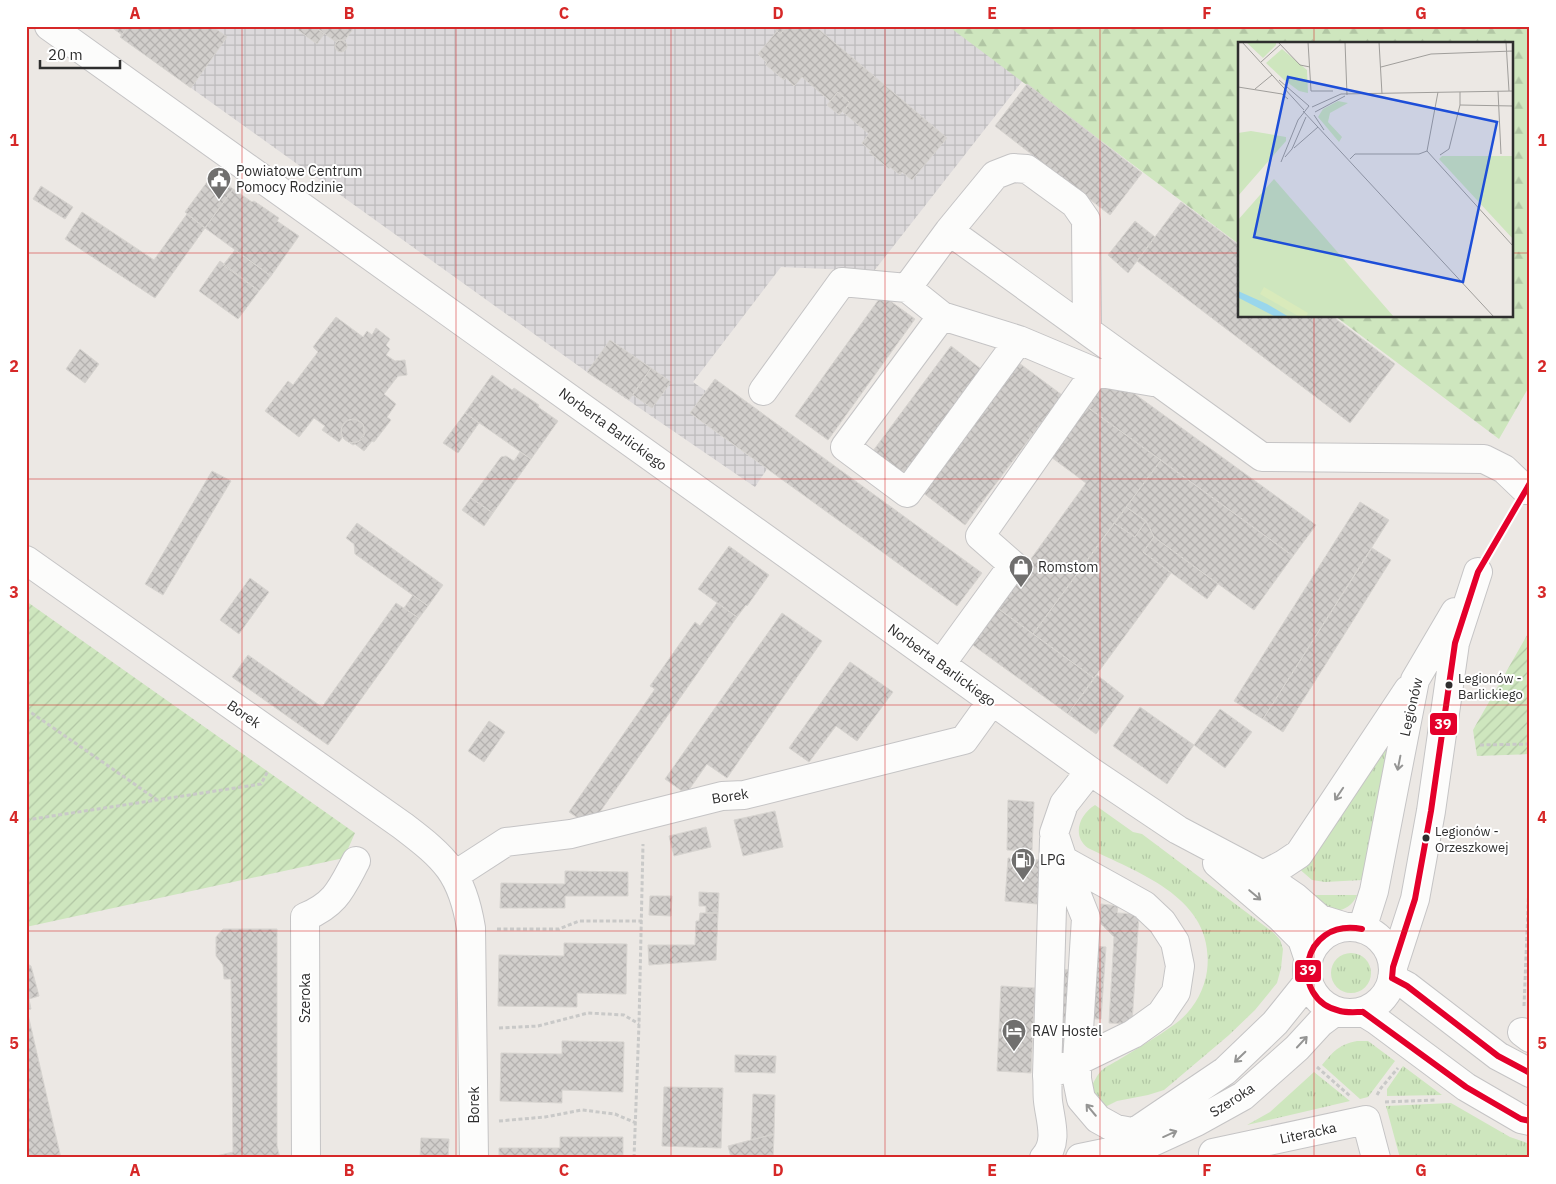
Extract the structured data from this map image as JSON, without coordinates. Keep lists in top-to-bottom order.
{
  "streets": {
    "street": [
      "Norberta Barlickiego",
      "Legionów",
      "Borek",
      "Szeroka",
      "Literacka"
    ]
  },
  "crossings": [
    ["Norberta Barlickiego", "Legionów"],
    ["Norberta Barlickiego", "Borek"],
    ["Norberta Barlickiego", "Szeroka"],
    ["Legionów", "Szeroka"]
  ],
  "places": {
    "public building": ["Powiatowe Centrum Pomocy Rodzinie"],
    "shop": ["Romstom"],
    "other": ["Legionów - Barlickiego", "Legionów - Orzeszkowej"],
    "fuel station": ["LPG"],
    "hotel": ["RAV Hostel"]
  },
  "lines": ["transit line 39"],
  "scale_bar": "20 m",
  "grid": {
    "columns": [
      "A",
      "B",
      "C",
      "D",
      "E",
      "F",
      "G"
    ],
    "rows": [
      "1",
      "2",
      "3",
      "4",
      "5"
    ]
  }
}
